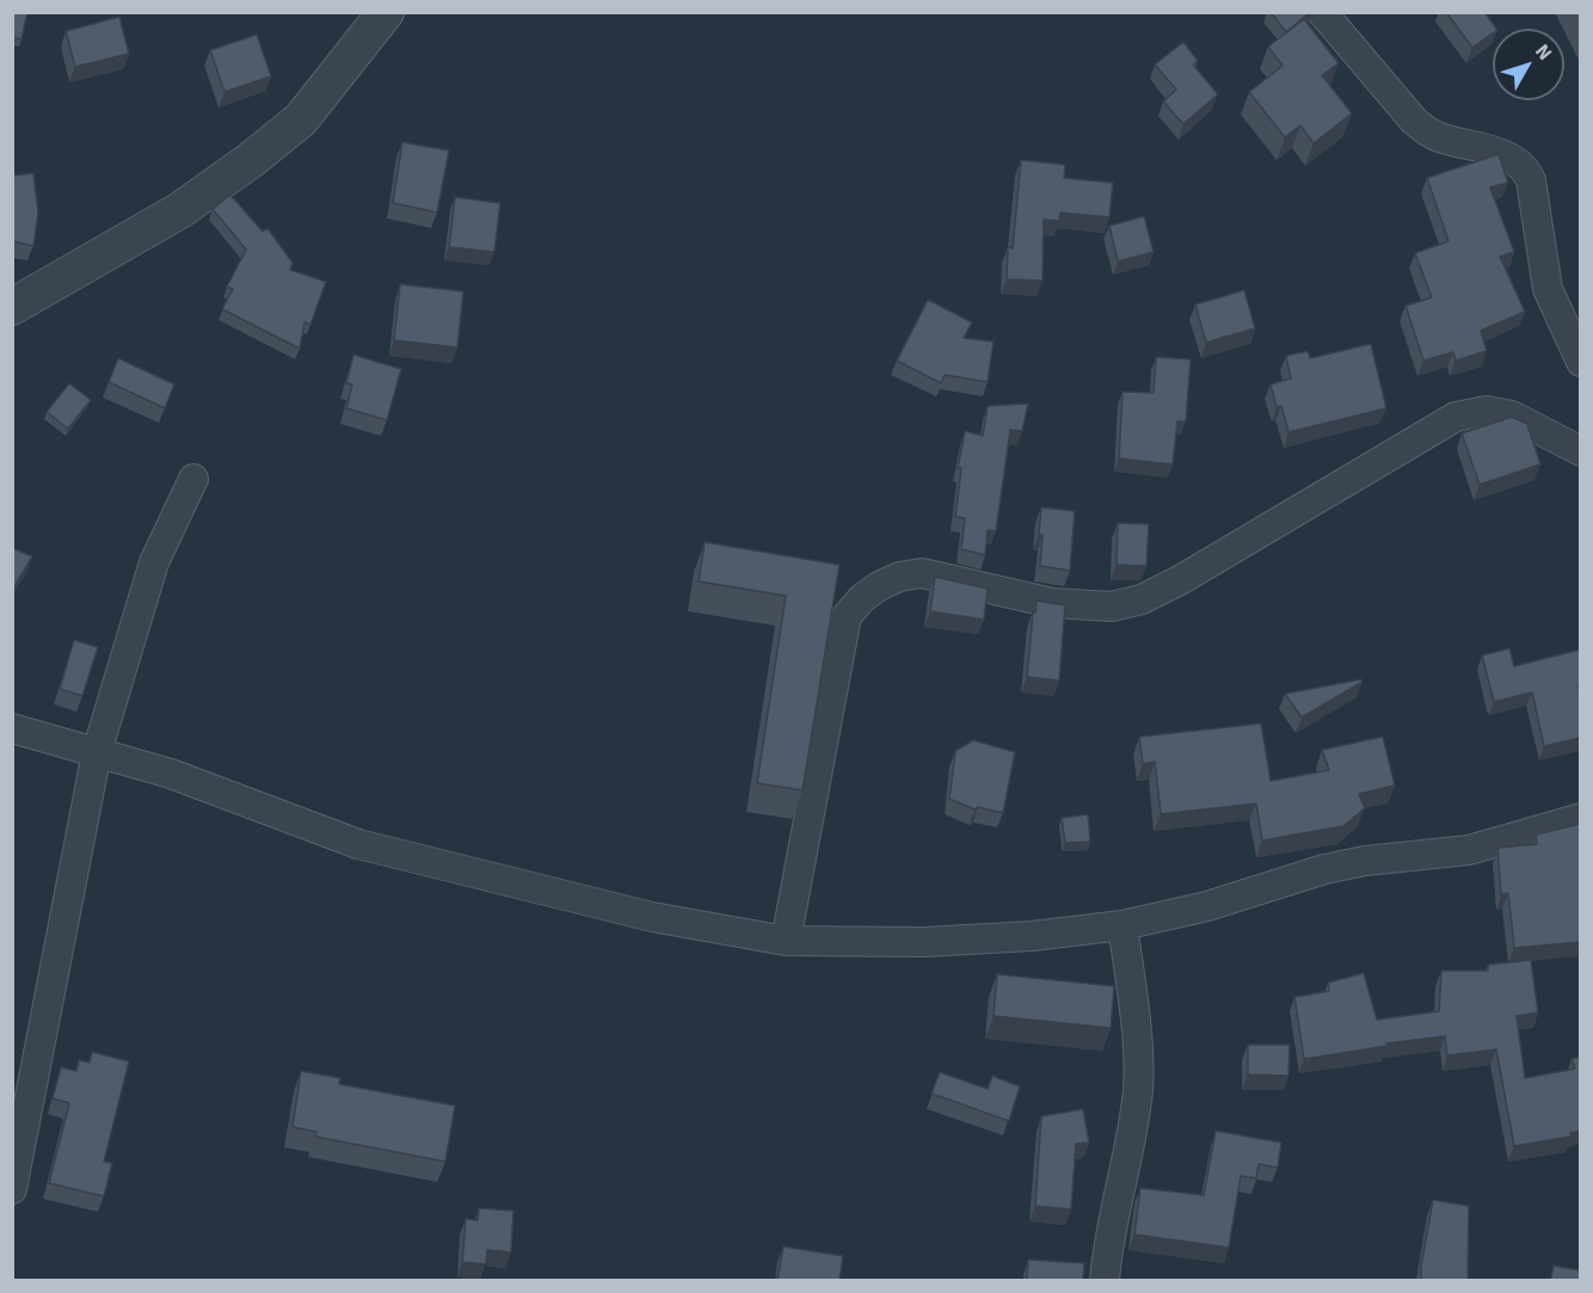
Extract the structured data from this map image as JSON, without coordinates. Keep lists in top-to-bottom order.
{
  "north": "top right"
}
